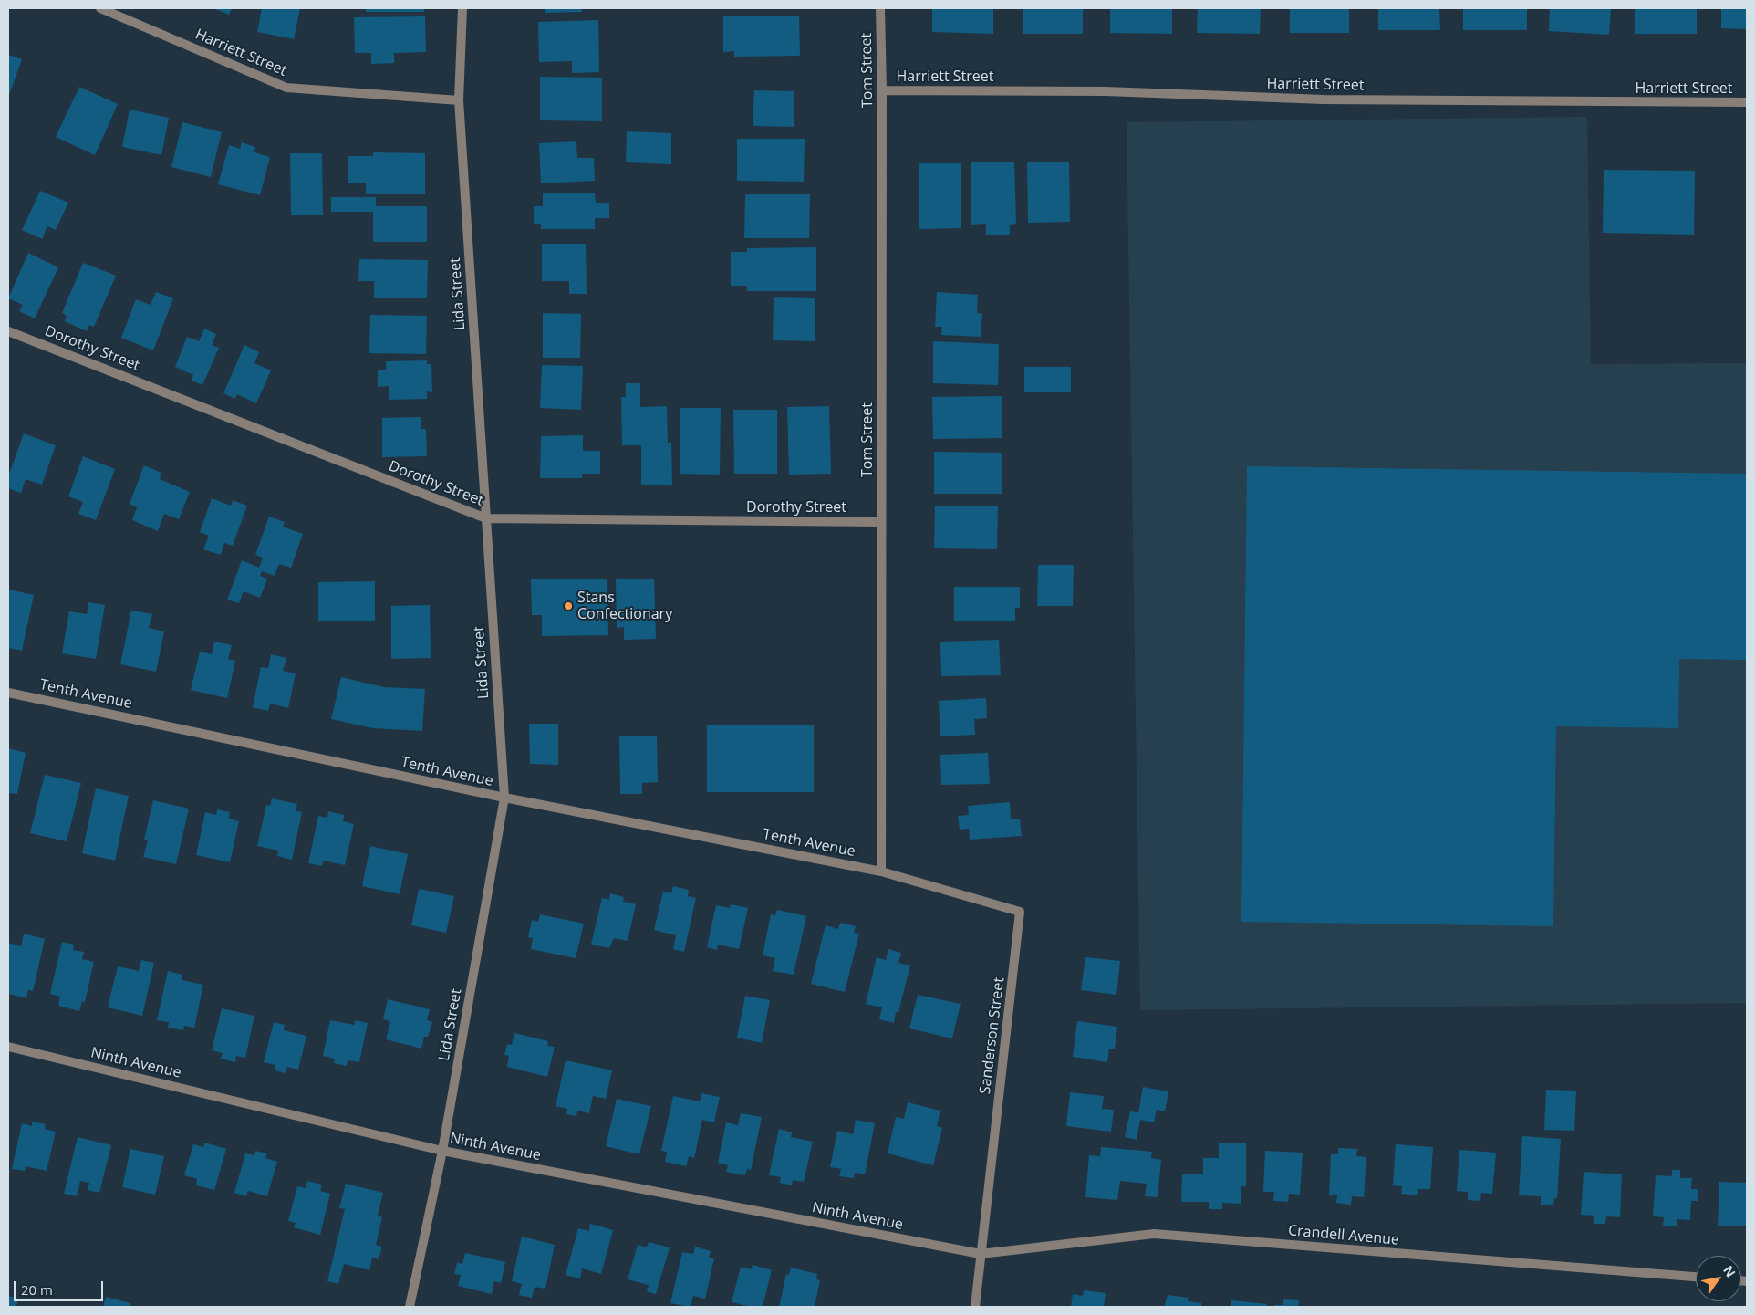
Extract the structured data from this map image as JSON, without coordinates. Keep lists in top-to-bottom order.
{
  "streets": {
    "street": [
      "Harriett Street",
      "Tom Street",
      "Lida Street",
      "Dorothy Street",
      "Tenth Avenue",
      "Sanderson Street",
      "Ninth Avenue",
      "Crandell Avenue"
    ]
  },
  "crossings": [
    ["Harriett Street", "Tom Street"],
    ["Harriett Street", "Lida Street"],
    ["Tom Street", "Dorothy Street"],
    ["Tom Street", "Tenth Avenue"],
    ["Tom Street", "Sanderson Street"],
    ["Lida Street", "Dorothy Street"],
    ["Lida Street", "Tenth Avenue"],
    ["Lida Street", "Ninth Avenue"],
    ["Tenth Avenue", "Sanderson Street"],
    ["Sanderson Street", "Ninth Avenue"],
    ["Sanderson Street", "Crandell Avenue"],
    ["Ninth Avenue", "Crandell Avenue"]
  ],
  "places": ["Stans Confectionary"],
  "scale_bar": "20 m",
  "north": "top right"
}
